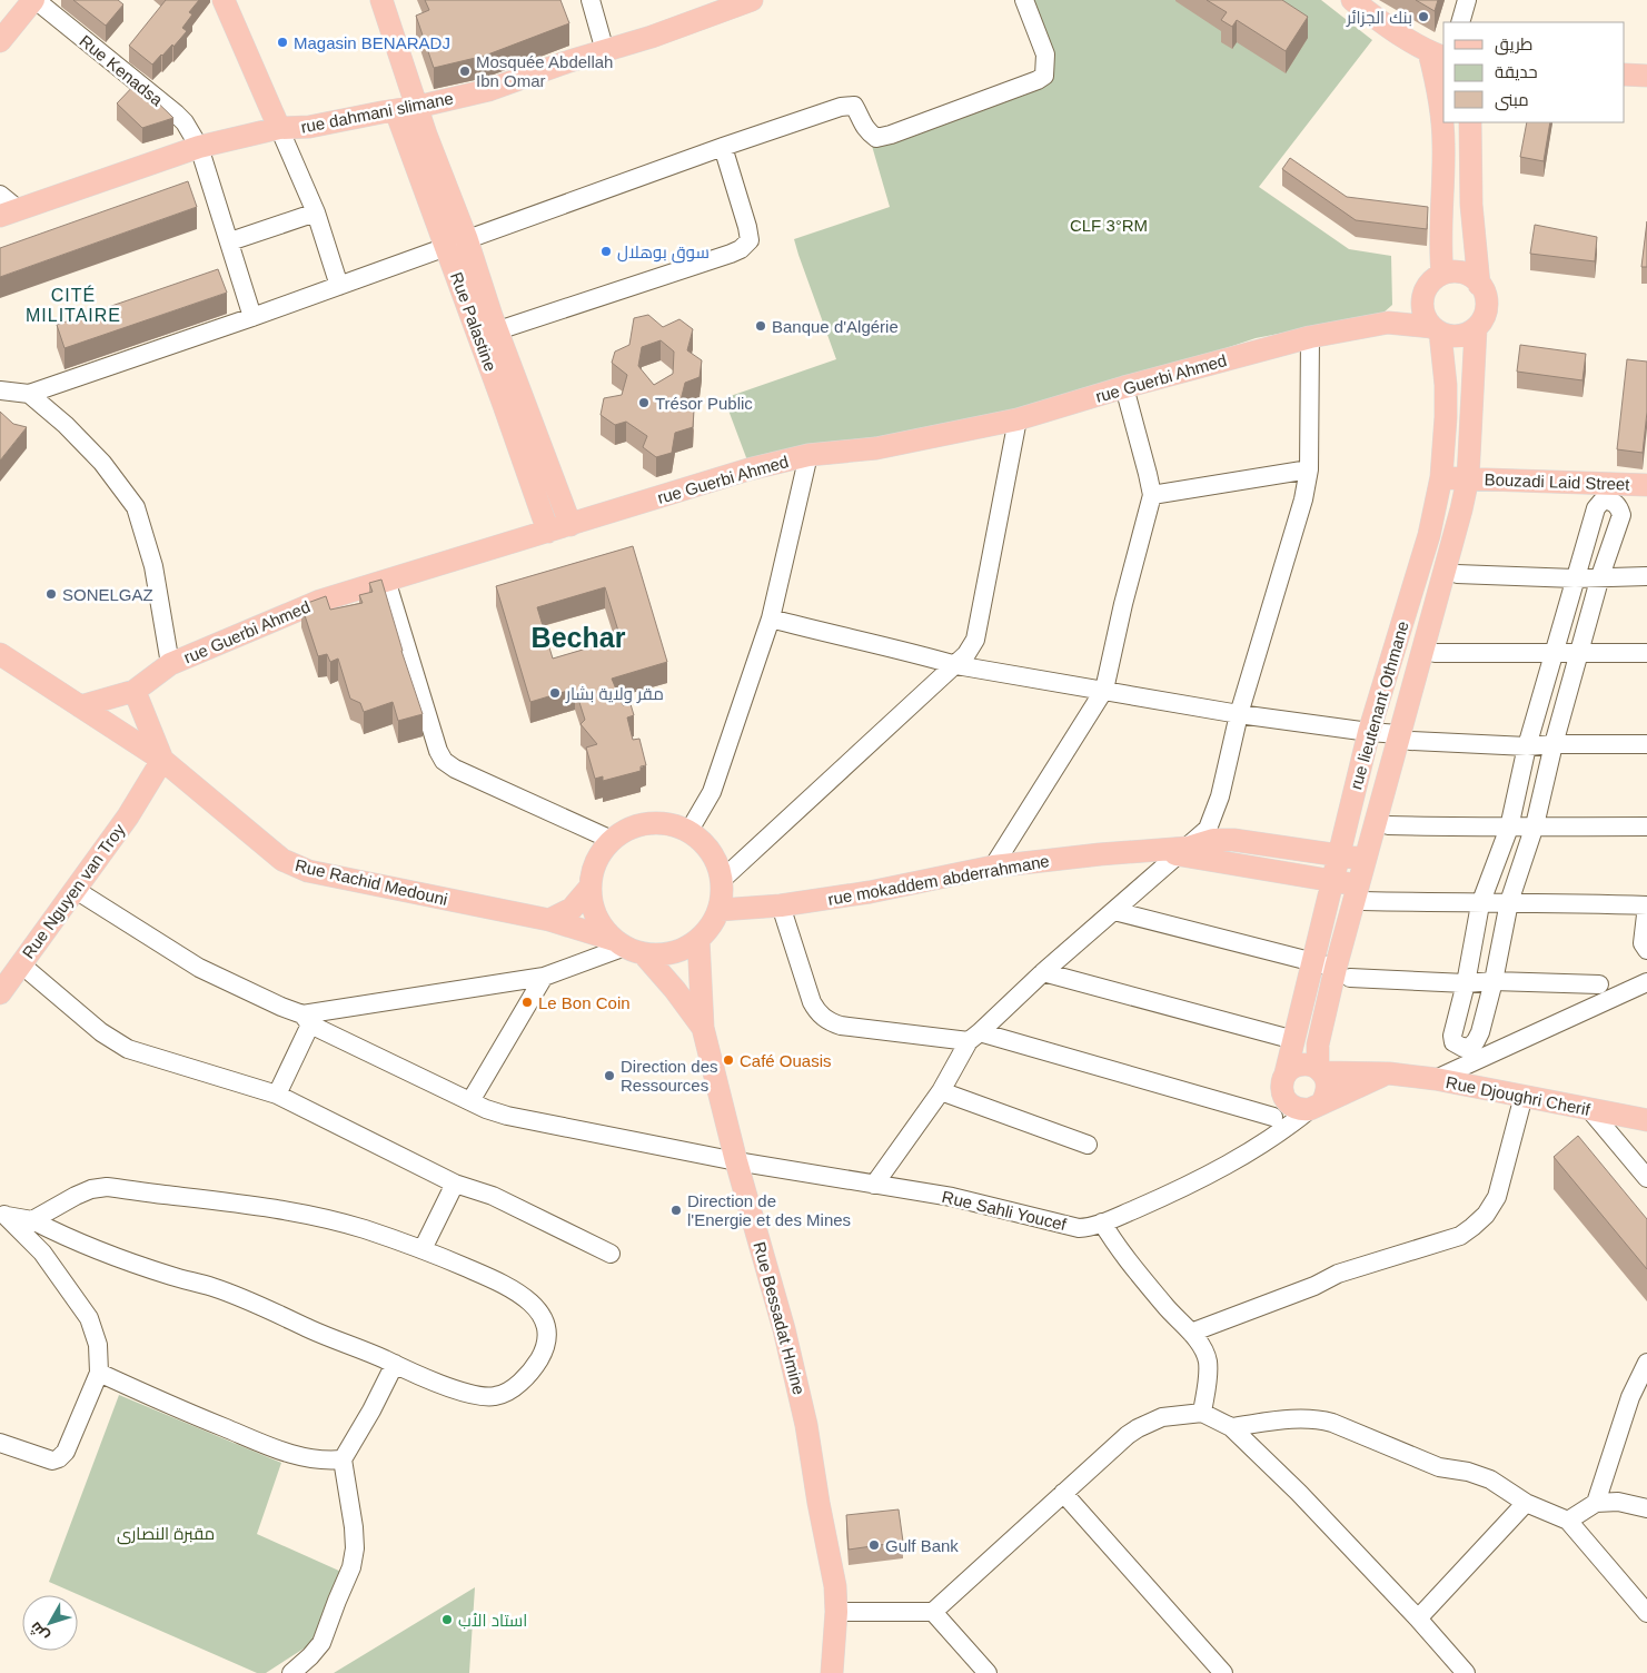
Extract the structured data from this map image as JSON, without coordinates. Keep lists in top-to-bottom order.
{
  "streets": {
    "main road": [
      "rue dahmani slimane",
      "Rue Palastine",
      "rue Guerbi Ahmed",
      "Bouzadi Laid Street",
      "rue lieutenant Othmane",
      "rue mokaddem abderrahmane",
      "Rue Rachid Medouni",
      "Rue Nguyen van Troy",
      "Rue Djoughri Cherif",
      "Rue Bessadat Hmine"
    ],
    "street": ["Rue Kenadsa", "Rue Sahli Youcef"]
  },
  "crossings": [
    ["Rue Kenadsa", "rue dahmani slimane"],
    ["rue dahmani slimane", "Rue Palastine"],
    ["Rue Palastine", "rue Guerbi Ahmed"],
    ["rue Guerbi Ahmed", "Rue Rachid Medouni"],
    ["Bouzadi Laid Street", "rue lieutenant Othmane"],
    ["rue lieutenant Othmane", "rue mokaddem abderrahmane"],
    ["rue lieutenant Othmane", "Rue Djoughri Cherif"],
    ["rue lieutenant Othmane", "Rue Sahli Youcef"],
    ["rue mokaddem abderrahmane", "Rue Rachid Medouni"],
    ["rue mokaddem abderrahmane", "Rue Bessadat Hmine"],
    ["Rue Rachid Medouni", "Rue Nguyen van Troy"],
    ["Rue Rachid Medouni", "Rue Bessadat Hmine"],
    ["Rue Nguyen van Troy", "Rue Sahli Youcef"],
    ["Rue Djoughri Cherif", "Rue Sahli Youcef"],
    ["Rue Sahli Youcef", "Rue Bessadat Hmine"]
  ],
  "districts": ["CITÉ MILITAIRE", "Bechar"],
  "parks": ["CLF 3°RM", "مقبرة النصارى"],
  "places": [
    "بنك الجزائر",
    "Magasin BENARADJ",
    "Mosquée Abdellah Ibn Omar",
    "سوق بوهلال",
    "Banque d'Algérie",
    "Trésor Public",
    "SONELGAZ",
    "مقر ولاية بشار",
    "Le Bon Coin",
    "Café Ouasis",
    "Direction des Ressources",
    "Direction de l'Energie et des Mines",
    "Gulf Bank",
    "استاد الأب"
  ],
  "legend": ["طريق", "حديقة", "مبنى"],
  "north": "bottom left"
}
